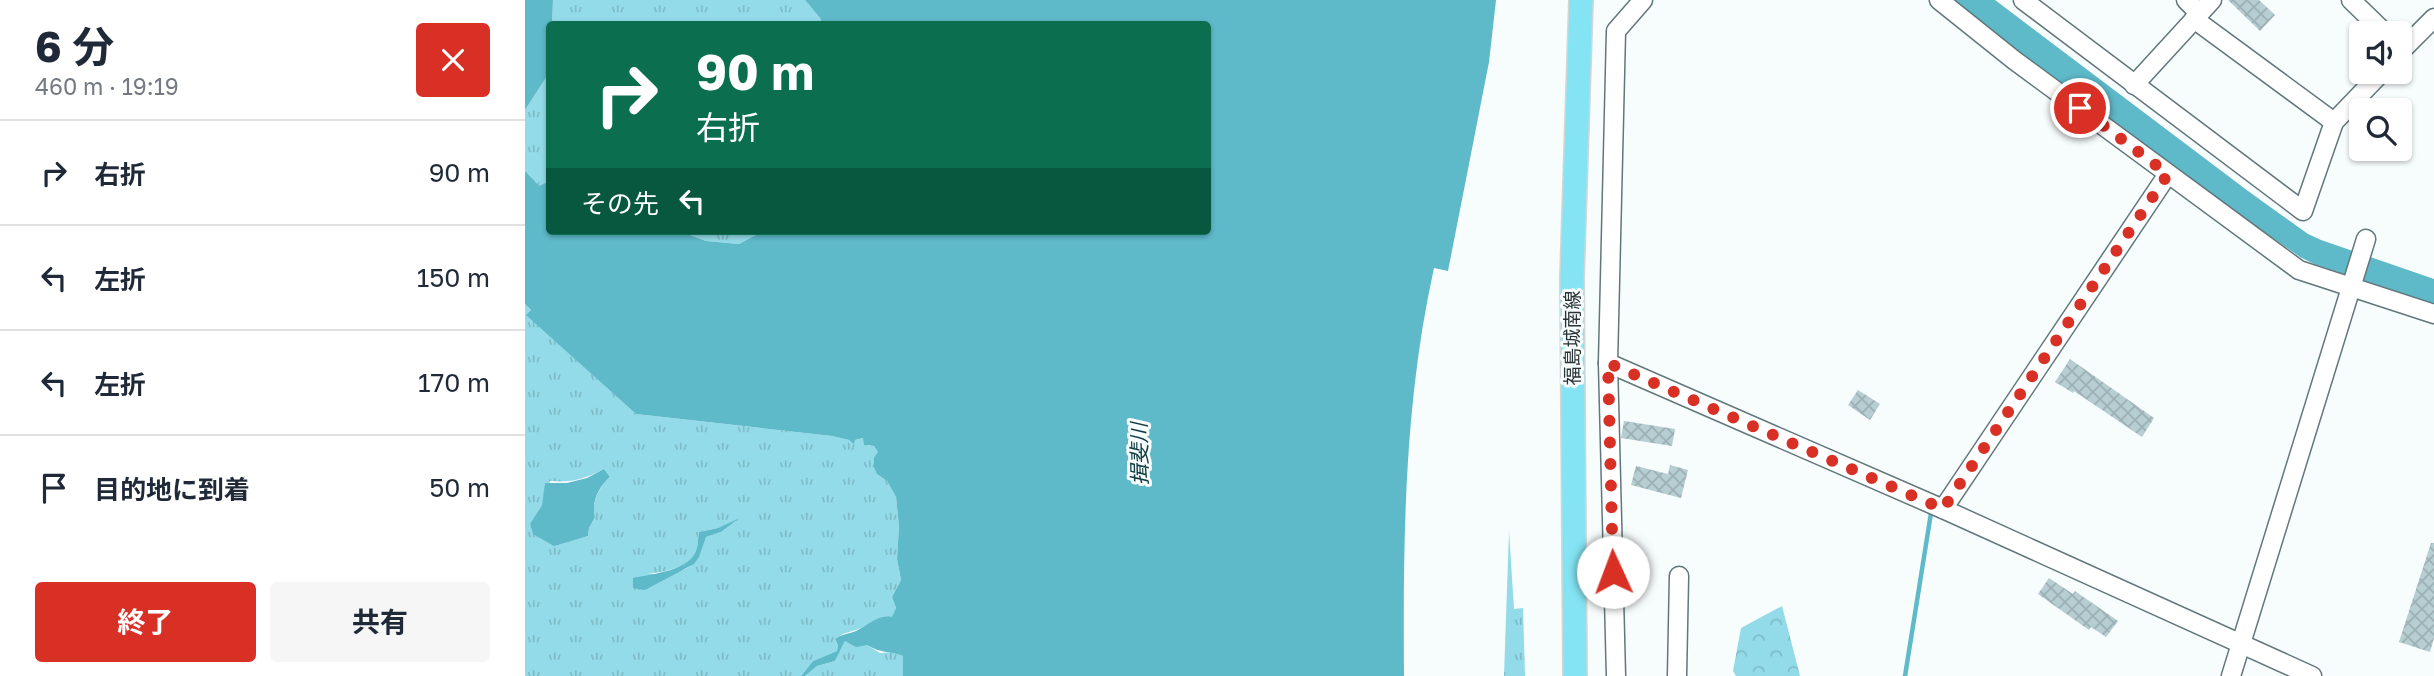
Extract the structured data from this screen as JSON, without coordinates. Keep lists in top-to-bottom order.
{
  "streets": {
    "main road": ["福島城南線"]
  },
  "water": ["揖斐川"],
  "page": {
    "heading": ["6 分", "460 m · 19:19"],
    "turn": ["90 m", "右折"],
    "list": [
      {
        "name": "右折",
        "value": "90 m"
      },
      {
        "name": "左折",
        "value": "150 m"
      },
      {
        "name": "左折",
        "value": "170 m"
      },
      {
        "name": "目的地に到着",
        "value": "50 m"
      }
    ],
    "then": "その先",
    "buttons": ["終了", "共有"]
  }
}
